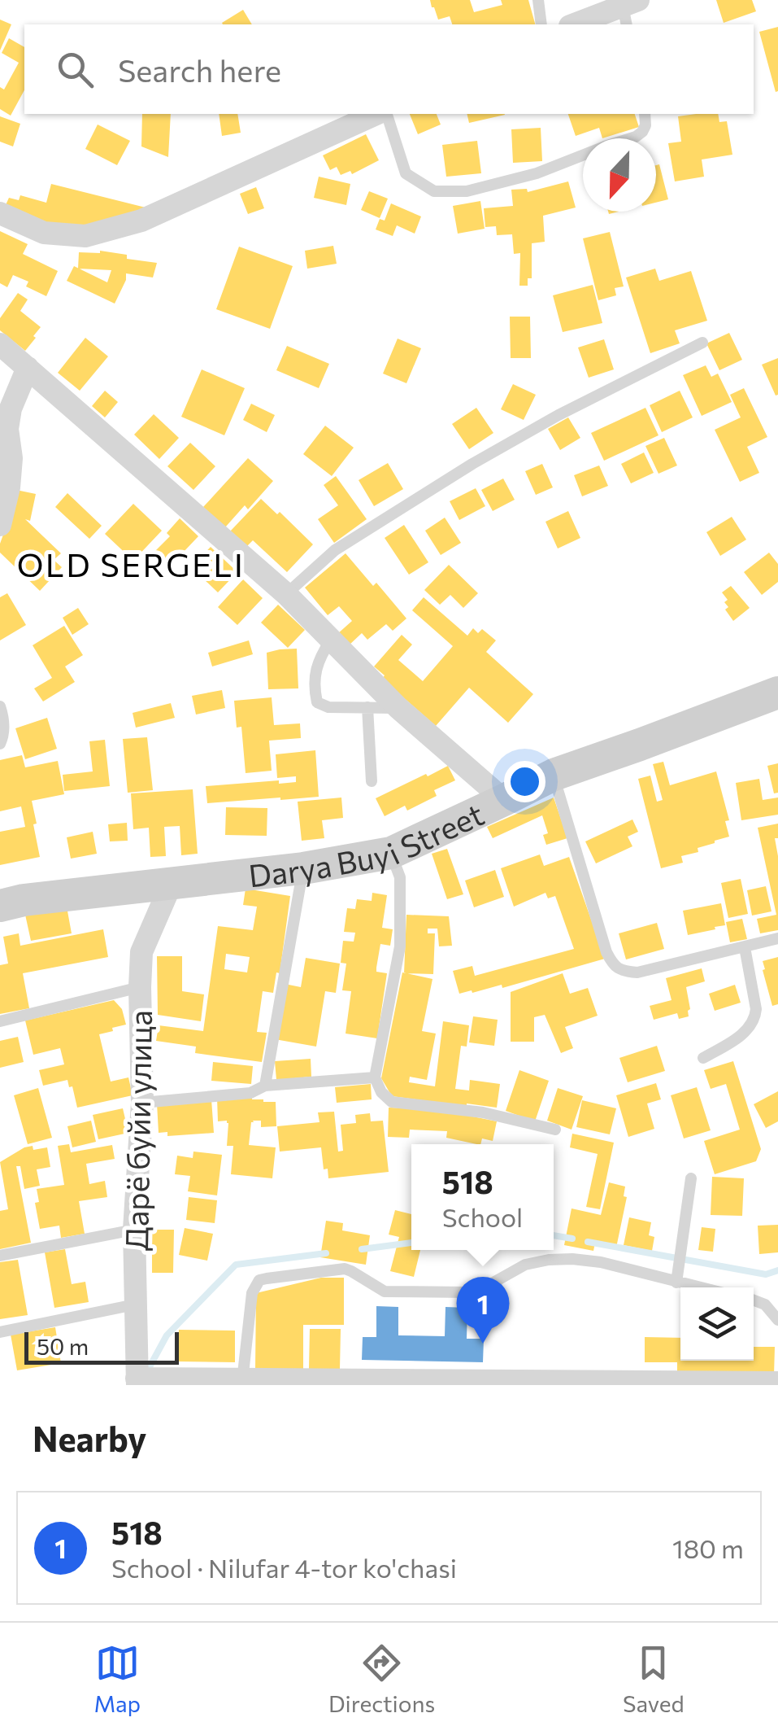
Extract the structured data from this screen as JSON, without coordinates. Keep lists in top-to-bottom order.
{
  "streets": {
    "street": ["Darya Buyi Street", "Дарё буйи улица"]
  },
  "crossings": [
    ["Darya Buyi Street", "Дарё буйи улица"]
  ],
  "districts": ["OLD SERGELI"],
  "scale_bar": "50 m",
  "north": "bottom",
  "page": {
    "search": "Search here",
    "popup": ["518", "School"],
    "pins": "1",
    "scale": "50 m",
    "heading": "Nearby",
    "list": [
      {
        "mark": "1",
        "name": "518",
        "note": "School · Nilufar 4-tor ko'chasi",
        "value": "180 m"
      }
    ],
    "nav": ["Map", "Directions", "Saved"]
  }
}
